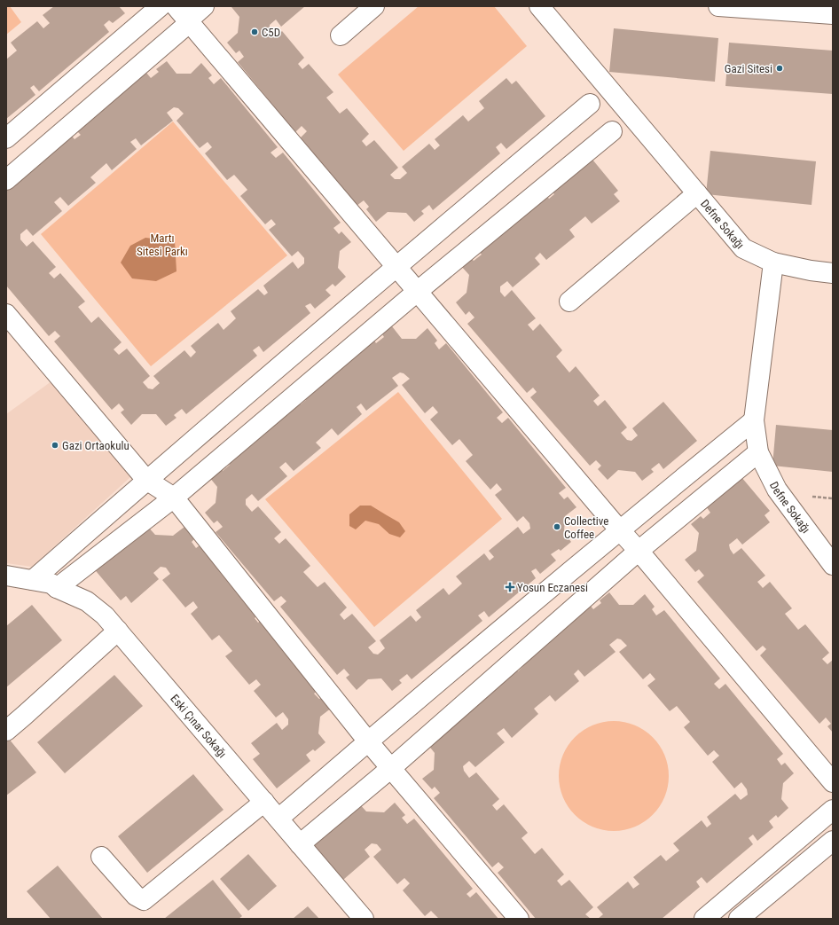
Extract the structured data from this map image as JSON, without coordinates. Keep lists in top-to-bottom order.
{
  "streets": {
    "street": ["Defne Sokağı", "Eski Çınar Sokağı"]
  },
  "parks": ["Martı Sitesi Parkı"],
  "places": {
    "other": [
      "C5D",
      "Gazi Sitesi",
      "Gazi Ortaokulu",
      "Collective Coffee"
    ],
    "health": ["Yosun Eczanesi"]
  }
}
